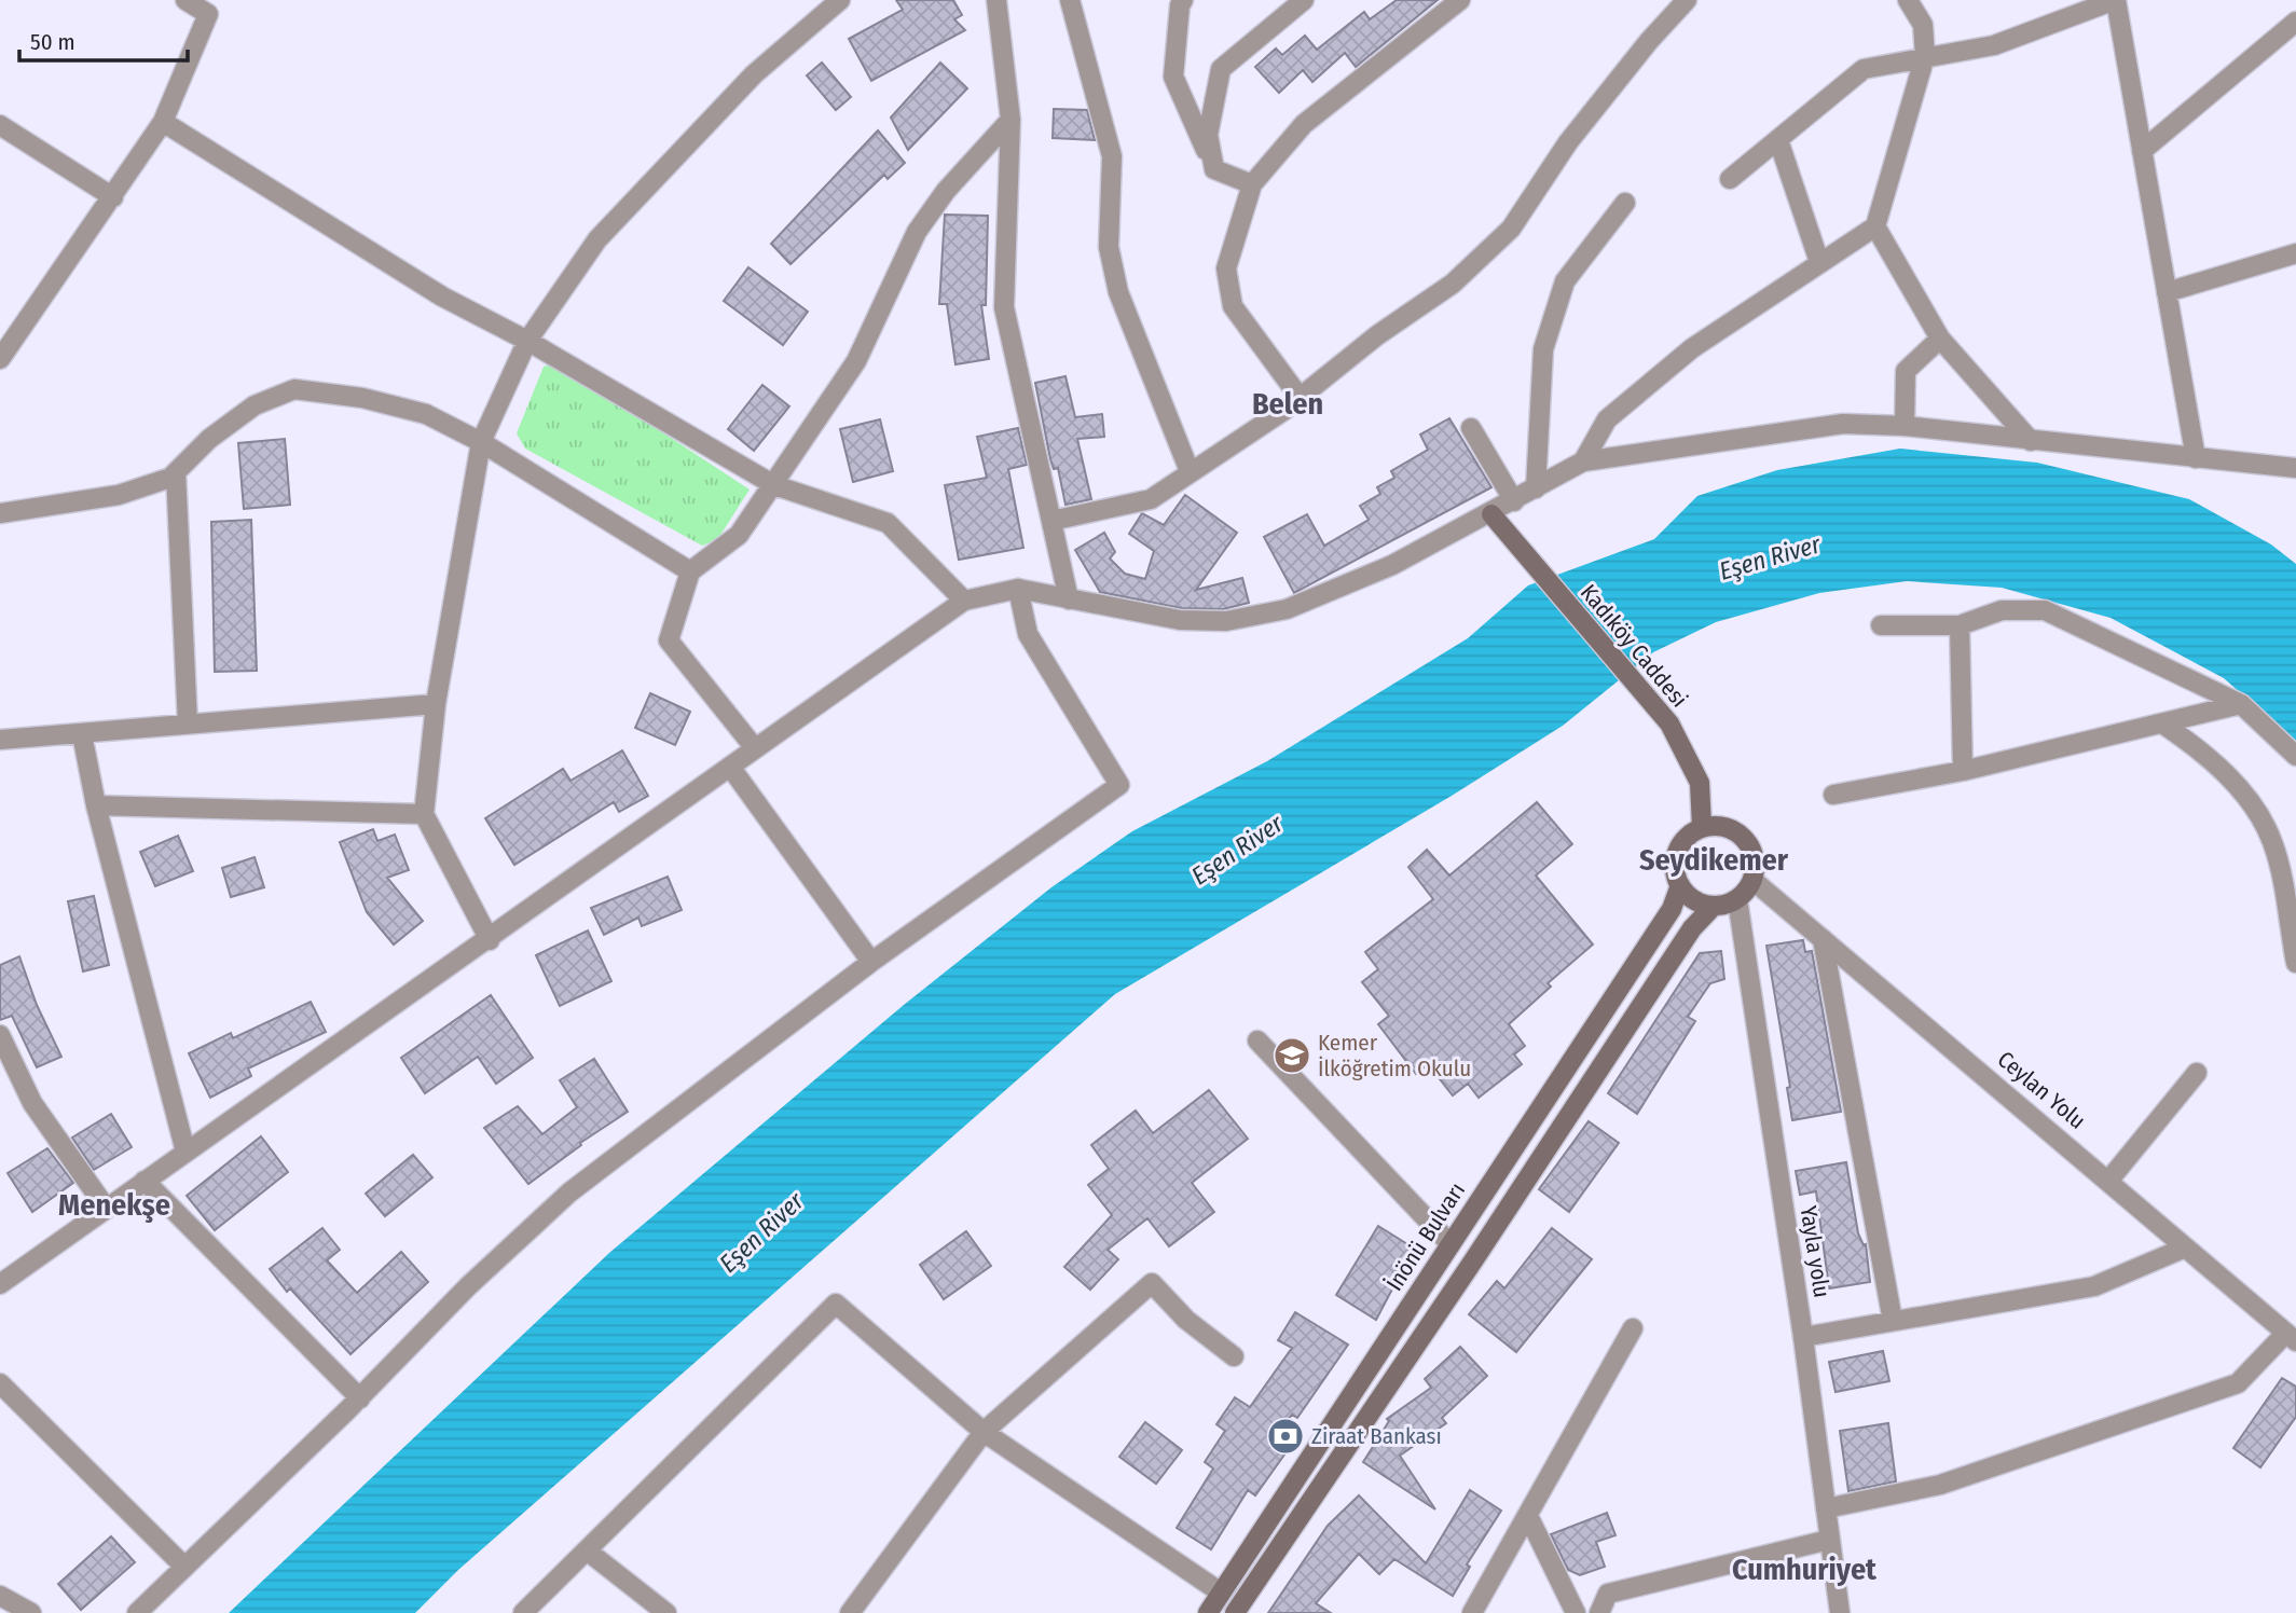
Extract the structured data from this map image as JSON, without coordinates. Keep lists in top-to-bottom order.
{
  "streets": {
    "main road": ["Kadıköy Caddesi", "İnönü Bulvarı"],
    "street": ["Ceylan Yolu", "Yayla yolu"]
  },
  "crossings": [
    ["Kadıköy Caddesi", "Ceylan Yolu"],
    ["Kadıköy Caddesi", "İnönü Bulvarı"],
    ["Kadıköy Caddesi", "Yayla yolu"],
    ["Ceylan Yolu", "İnönü Bulvarı"],
    ["Ceylan Yolu", "Yayla yolu"],
    ["İnönü Bulvarı", "Yayla yolu"]
  ],
  "districts": [
    "Belen",
    "Seydikemer",
    "Menekşe",
    "Cumhuriyet"
  ],
  "water": ["Eşen River"],
  "places": {
    "school or university": ["Kemer İlköğretim Okulu"],
    "bank": ["Ziraat Bankası"]
  },
  "scale_bar": "50 m"
}
